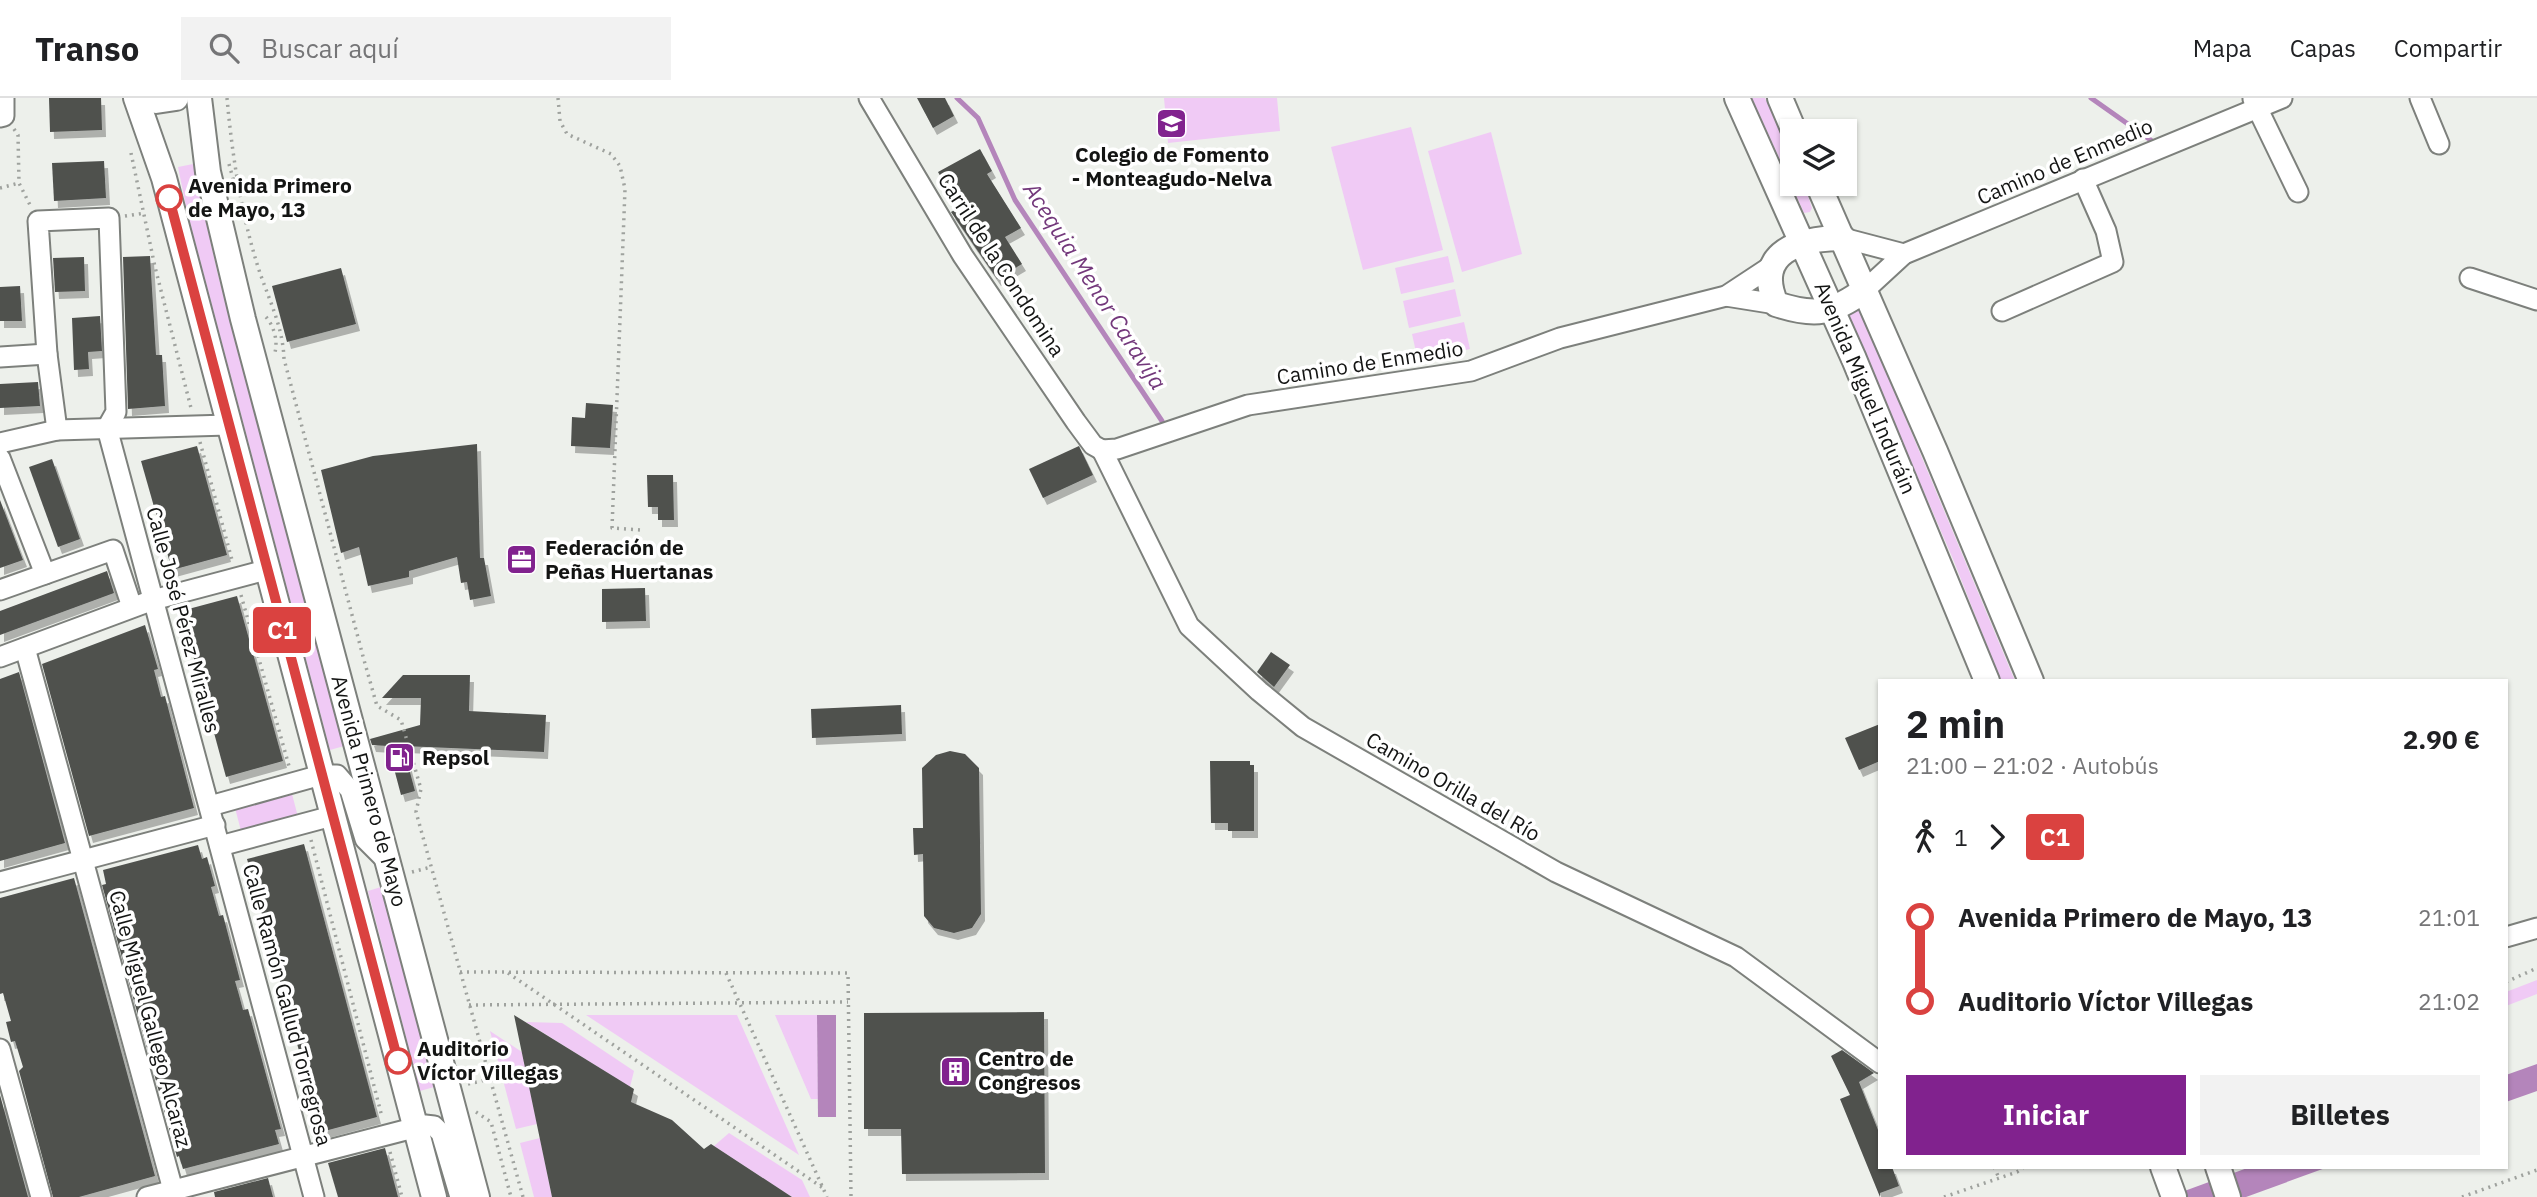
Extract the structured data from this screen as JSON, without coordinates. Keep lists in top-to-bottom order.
{
  "streets": {
    "main road": ["Avenida Miguel Induráin", "Avenida Primero de Mayo"],
    "street": [
      "Camino de Enmedio",
      "Carril de la Condomina",
      "Calle José Pérez Miralles",
      "Camino Orilla del Río",
      "Calle Ramón Gallud Torregrosa",
      "Calle Miguel Gallego Alcaraz"
    ]
  },
  "crossings": [
    ["Camino de Enmedio", "Carril de la Condomina"],
    ["Camino de Enmedio", "Avenida Miguel Induráin"],
    ["Camino de Enmedio", "Camino Orilla del Río"],
    ["Carril de la Condomina", "Camino Orilla del Río"],
    ["Calle José Pérez Miralles", "Calle Ramón Gallud Torregrosa"]
  ],
  "water": ["Acequia Menor Caravija"],
  "places": {
    "school or university": ["Colegio de Fomento - Monteagudo-Nelva"],
    "other": ["Avenida Primero de Mayo, 13", "Auditorio Víctor Villegas"],
    "office": ["Federación de Peñas Huertanas"],
    "fuel station": ["Repsol"],
    "building": ["Centro de Congresos"]
  },
  "lines": ["bus line C1"],
  "page": {
    "header": "Transo",
    "search": "Buscar aquí",
    "nav": ["Mapa", "Capas", "Compartir"],
    "on_map": "C1",
    "heading": ["2 min", "21:00 – 21:02 · Autobús", "2.90 €"],
    "legs": ["1", "C1"],
    "list": [
      {
        "name": "Avenida Primero de Mayo, 13",
        "value": "21:01"
      },
      {
        "name": "Auditorio Víctor Villegas",
        "value": "21:02"
      }
    ],
    "buttons": ["Iniciar", "Billetes"]
  }
}
